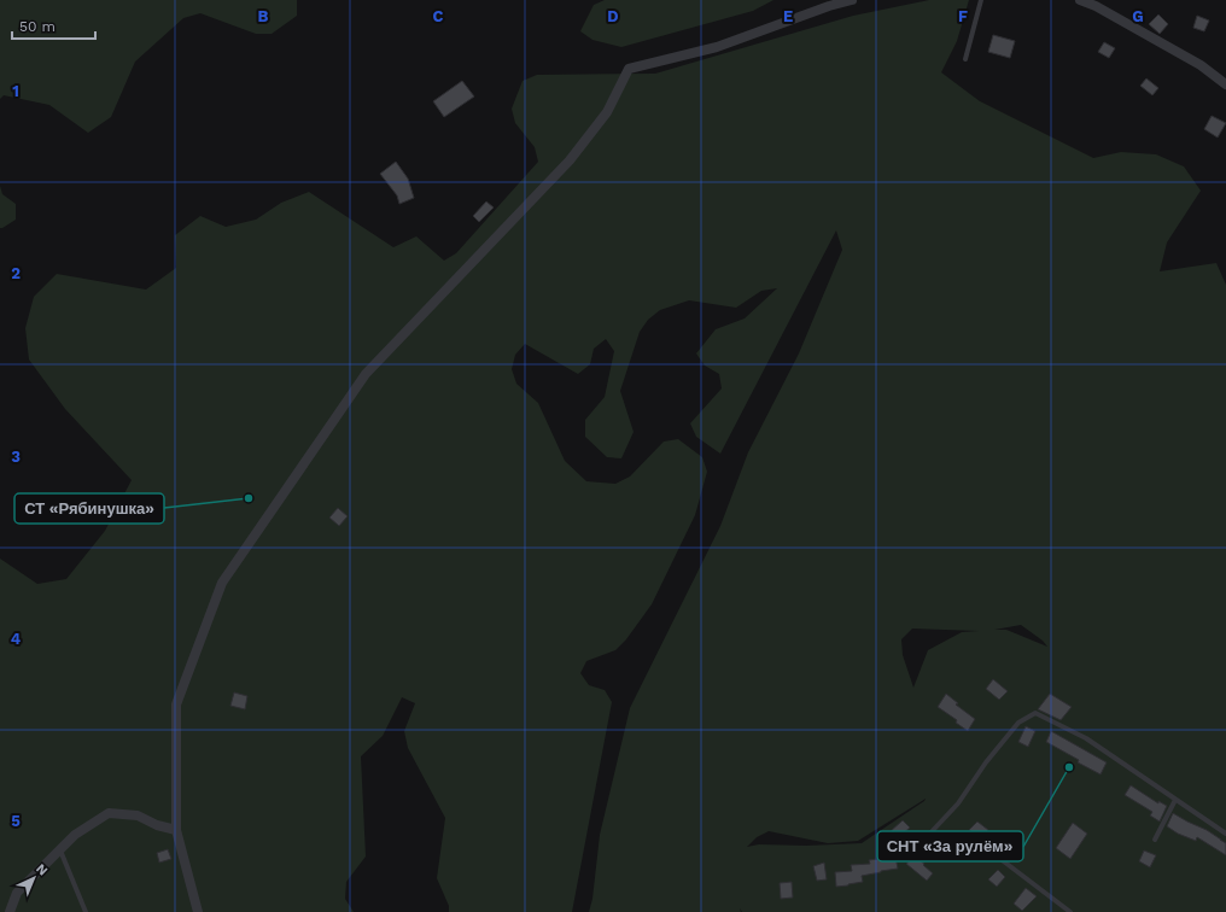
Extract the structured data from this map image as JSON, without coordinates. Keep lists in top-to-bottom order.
{
  "places": ["СТ «Рябинушка»", "СНТ «За рулём»"],
  "scale_bar": "50 m",
  "north": "top right",
  "grid": {
    "columns": [
      "B",
      "C",
      "D",
      "E",
      "F",
      "G"
    ],
    "rows": [
      "1",
      "2",
      "3",
      "4",
      "5"
    ]
  }
}
